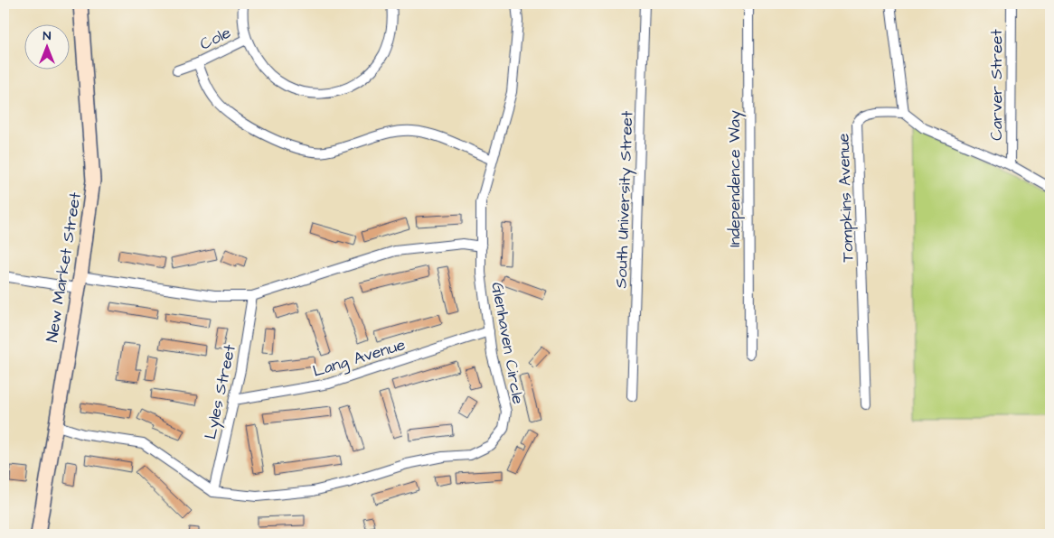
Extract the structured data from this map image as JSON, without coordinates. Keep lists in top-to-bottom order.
{
  "streets": {
    "street": [
      "Cole",
      "Carver Street",
      "Independence Way",
      "Tompkins Avenue",
      "South University Street",
      "New Market Street",
      "Glenhaven Circle",
      "Lang Avenue",
      "Lyles Street"
    ]
  },
  "crossings": [
    ["New Market Street", "Glenhaven Circle"],
    ["Glenhaven Circle", "Lang Avenue"],
    ["Glenhaven Circle", "Lyles Street"],
    ["Lang Avenue", "Lyles Street"]
  ],
  "north": "top"
}
